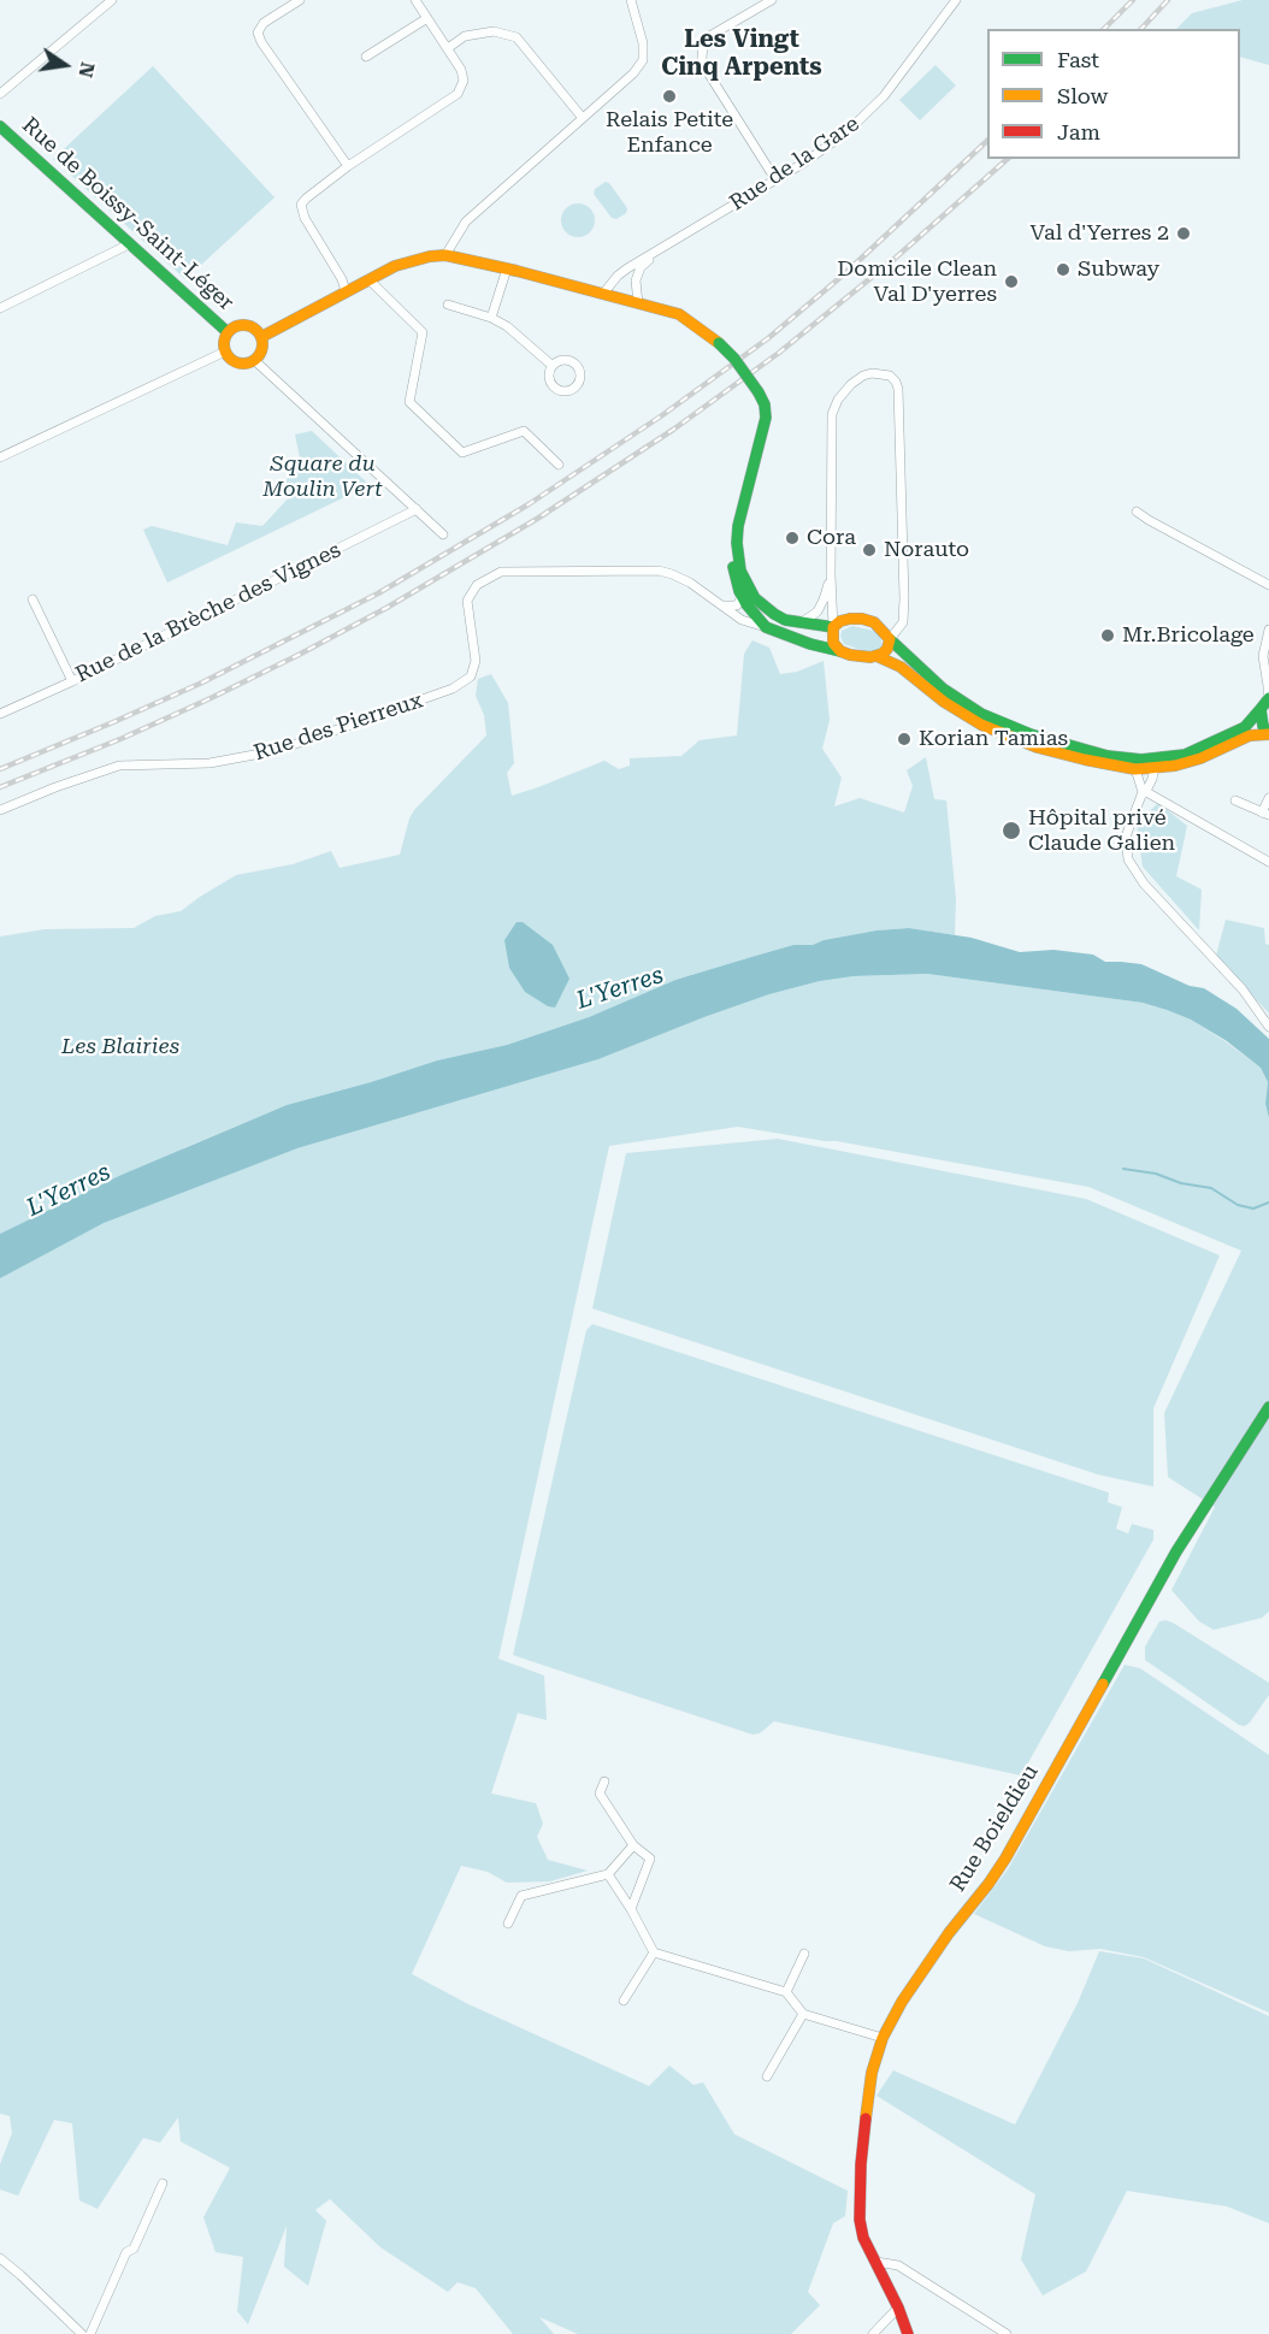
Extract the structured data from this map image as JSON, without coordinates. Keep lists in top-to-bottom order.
{
  "streets": {
    "main road": ["Rue de Boissy-Saint-Léger", "Rue Boieldieu"],
    "street": ["Rue de la Gare", "Rue de la Brèche des Vignes", "Rue des Pierreux"]
  },
  "districts": ["Les Vingt Cinq Arpents"],
  "water": ["L'Yerres"],
  "parks": ["Square du Moulin Vert", "Les Blairies"],
  "places": [
    "Relais Petite Enfance",
    "Val d'Yerres 2",
    "Subway",
    "Domicile Clean Val D'yerres",
    "Cora",
    "Norauto",
    "Mr.Bricolage",
    "Korian Tamias",
    "Hôpital privé Claude Galien"
  ],
  "legend": ["Fast", "Slow", "Jam"],
  "north": "right"
}
